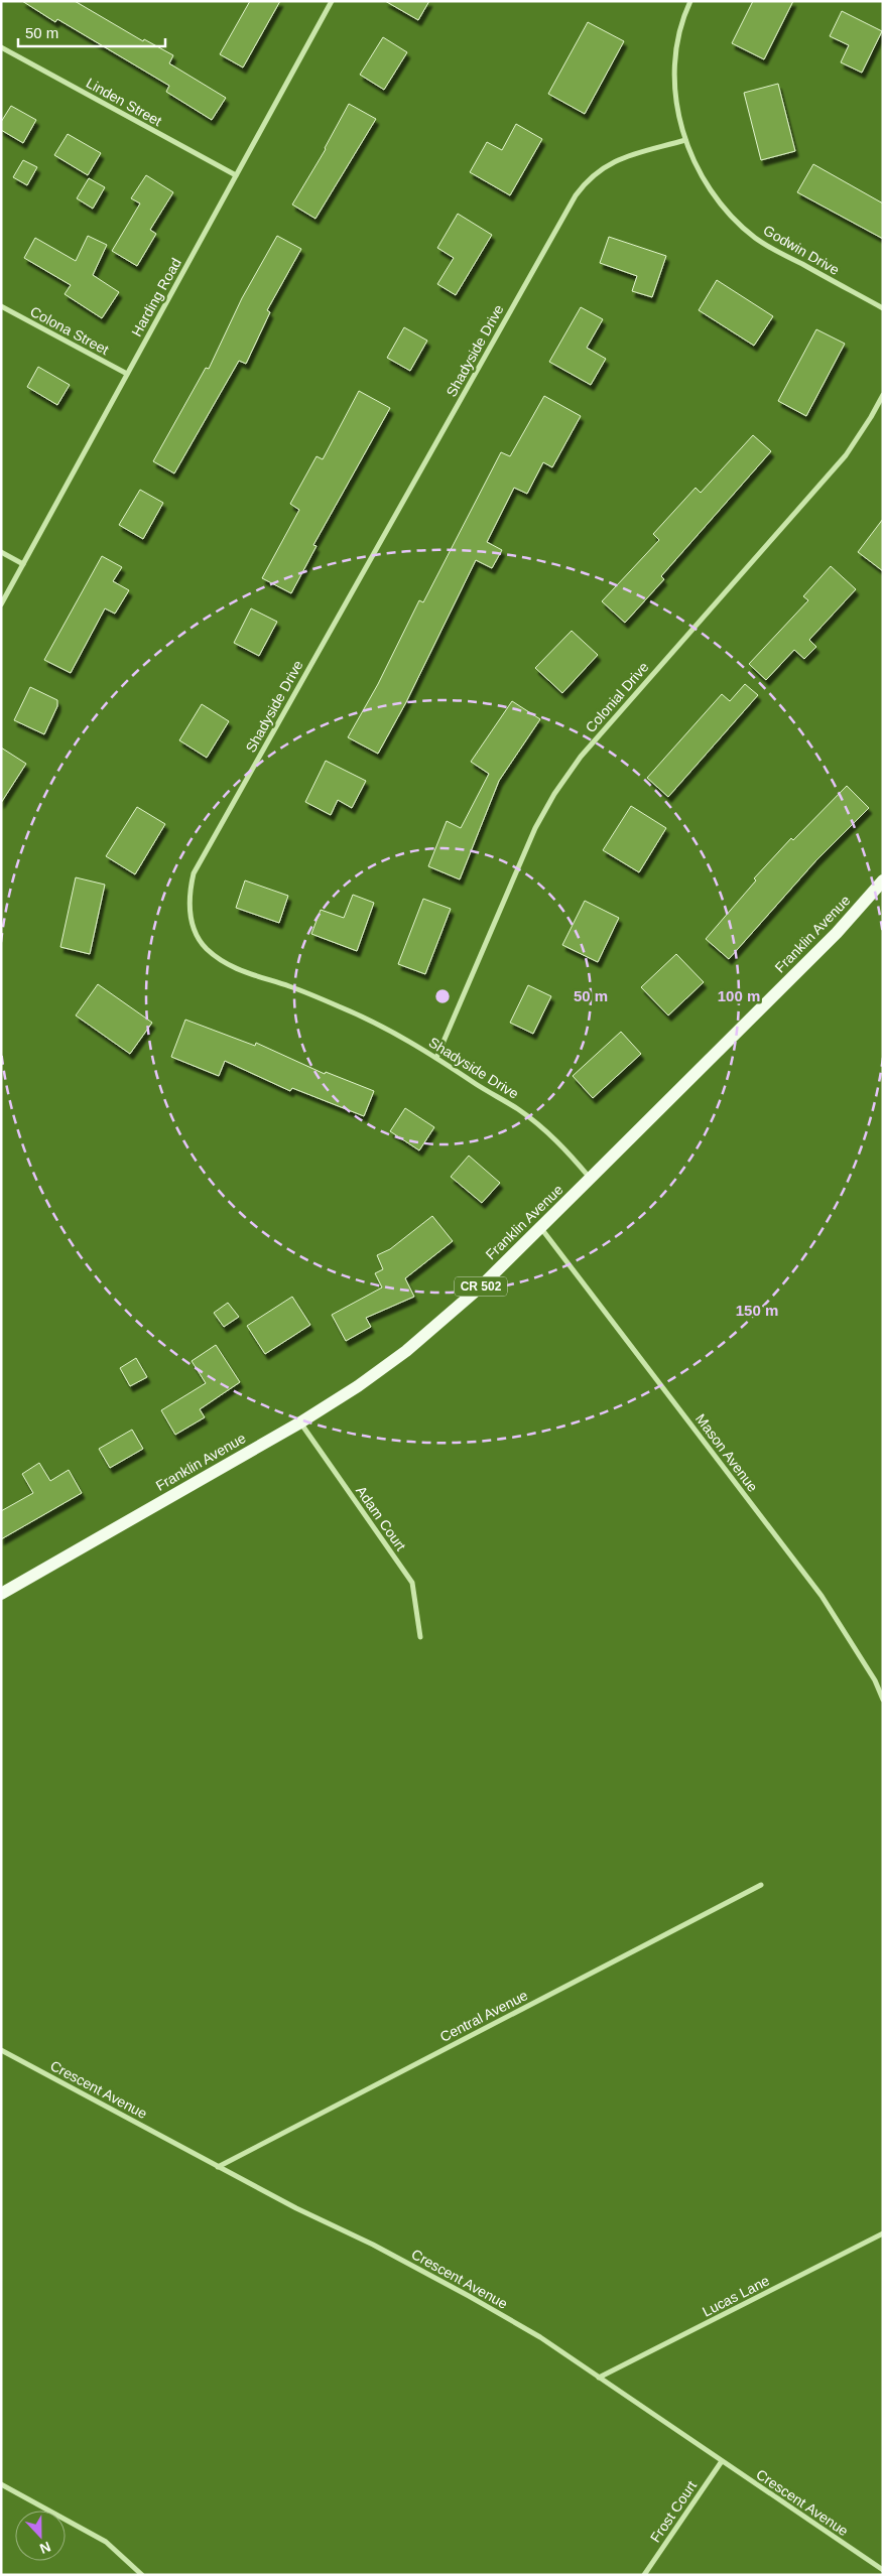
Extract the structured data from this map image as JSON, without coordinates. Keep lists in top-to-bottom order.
{
  "streets": {
    "main road": ["Franklin Avenue", "CR 502"],
    "street": [
      "Linden Street",
      "Godwin Drive",
      "Harding Road",
      "Colona Street",
      "Shadyside Drive",
      "Colonial Drive",
      "Mason Avenue",
      "Adam Court",
      "Central Avenue",
      "Crescent Avenue",
      "Lucas Lane",
      "Frost Court"
    ]
  },
  "crossings": [
    ["Linden Street", "Harding Road"],
    ["Godwin Drive", "Shadyside Drive"],
    ["Harding Road", "Colona Street"],
    ["Shadyside Drive", "Colonial Drive"],
    ["Shadyside Drive", "Franklin Avenue"],
    ["Franklin Avenue", "Mason Avenue"],
    ["Franklin Avenue", "Adam Court"],
    ["Central Avenue", "Crescent Avenue"],
    ["Crescent Avenue", "Lucas Lane"],
    ["Crescent Avenue", "Frost Court"]
  ],
  "scale_bar": "50 m",
  "north": "bottom",
  "rings": ["50 m", "100 m", "150 m"]
}
